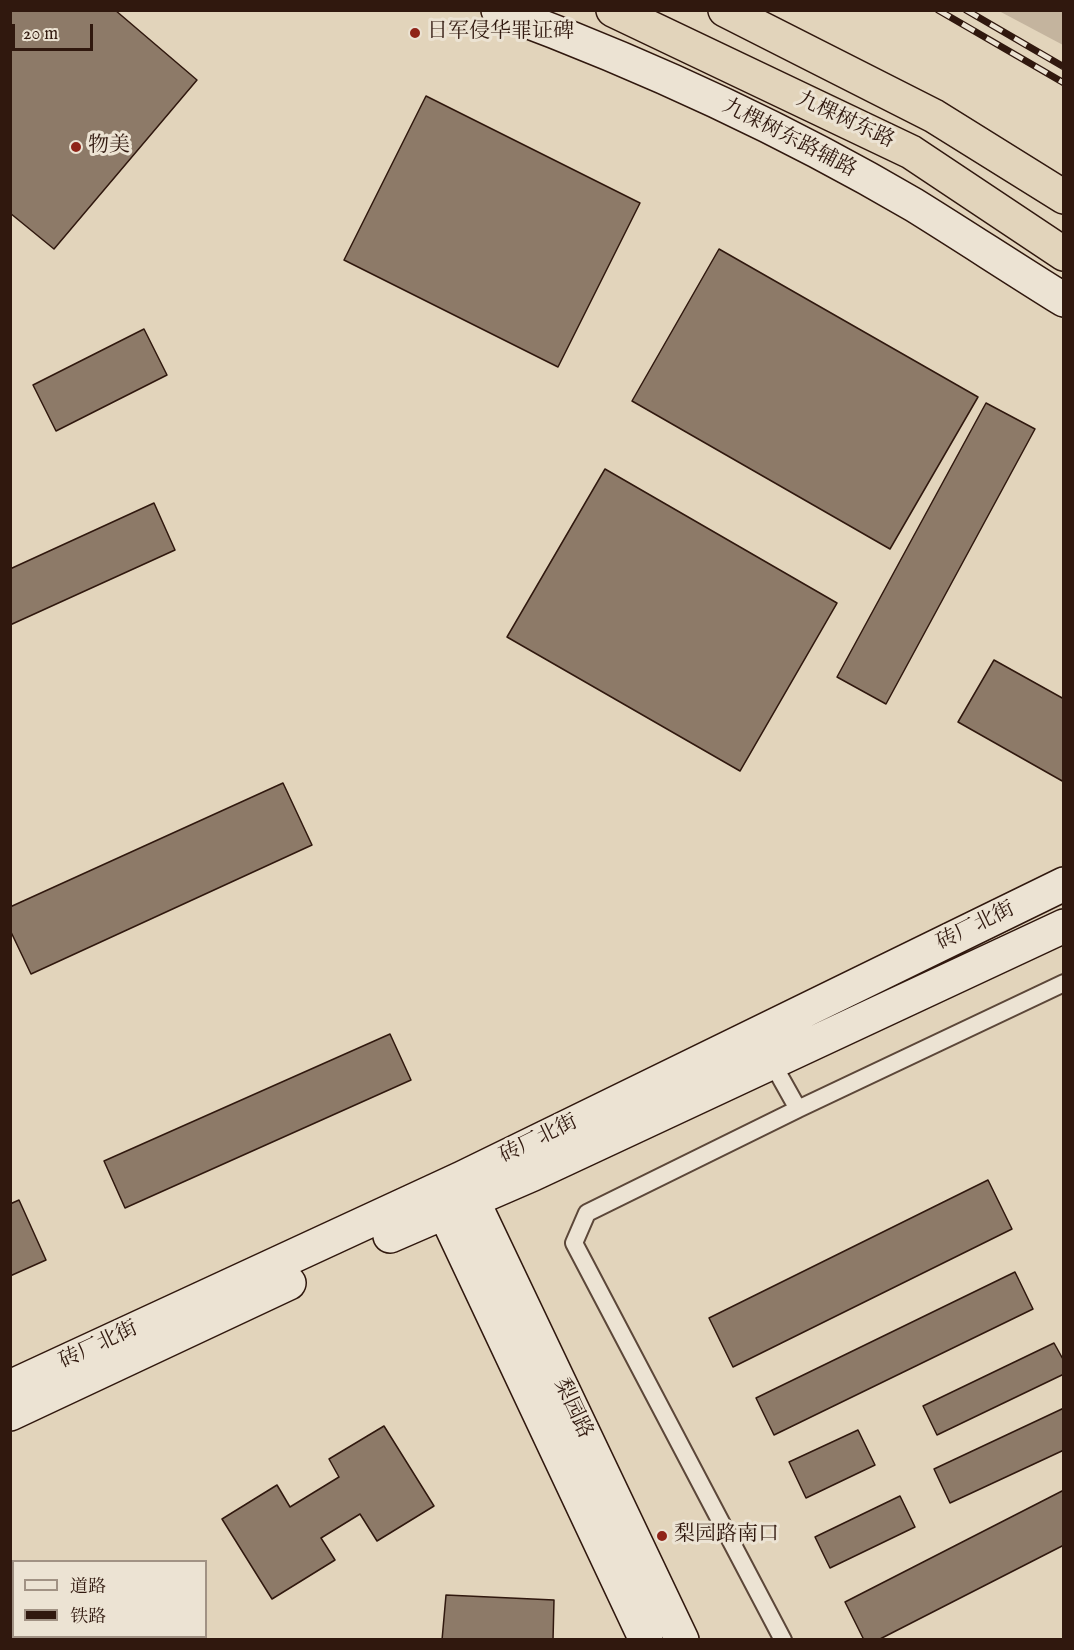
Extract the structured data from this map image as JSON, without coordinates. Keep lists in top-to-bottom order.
{
  "streets": {
    "highway": ["九棵树东路"],
    "street": ["九棵树东路辅路", "砖厂北街", "梨园路"]
  },
  "crossings": [
    ["砖厂北街", "梨园路"]
  ],
  "places": ["日军侵华罪证碑", "物美", "梨园路南口"],
  "legend": ["道路", "铁路"],
  "scale_bar": "20 m"
}
